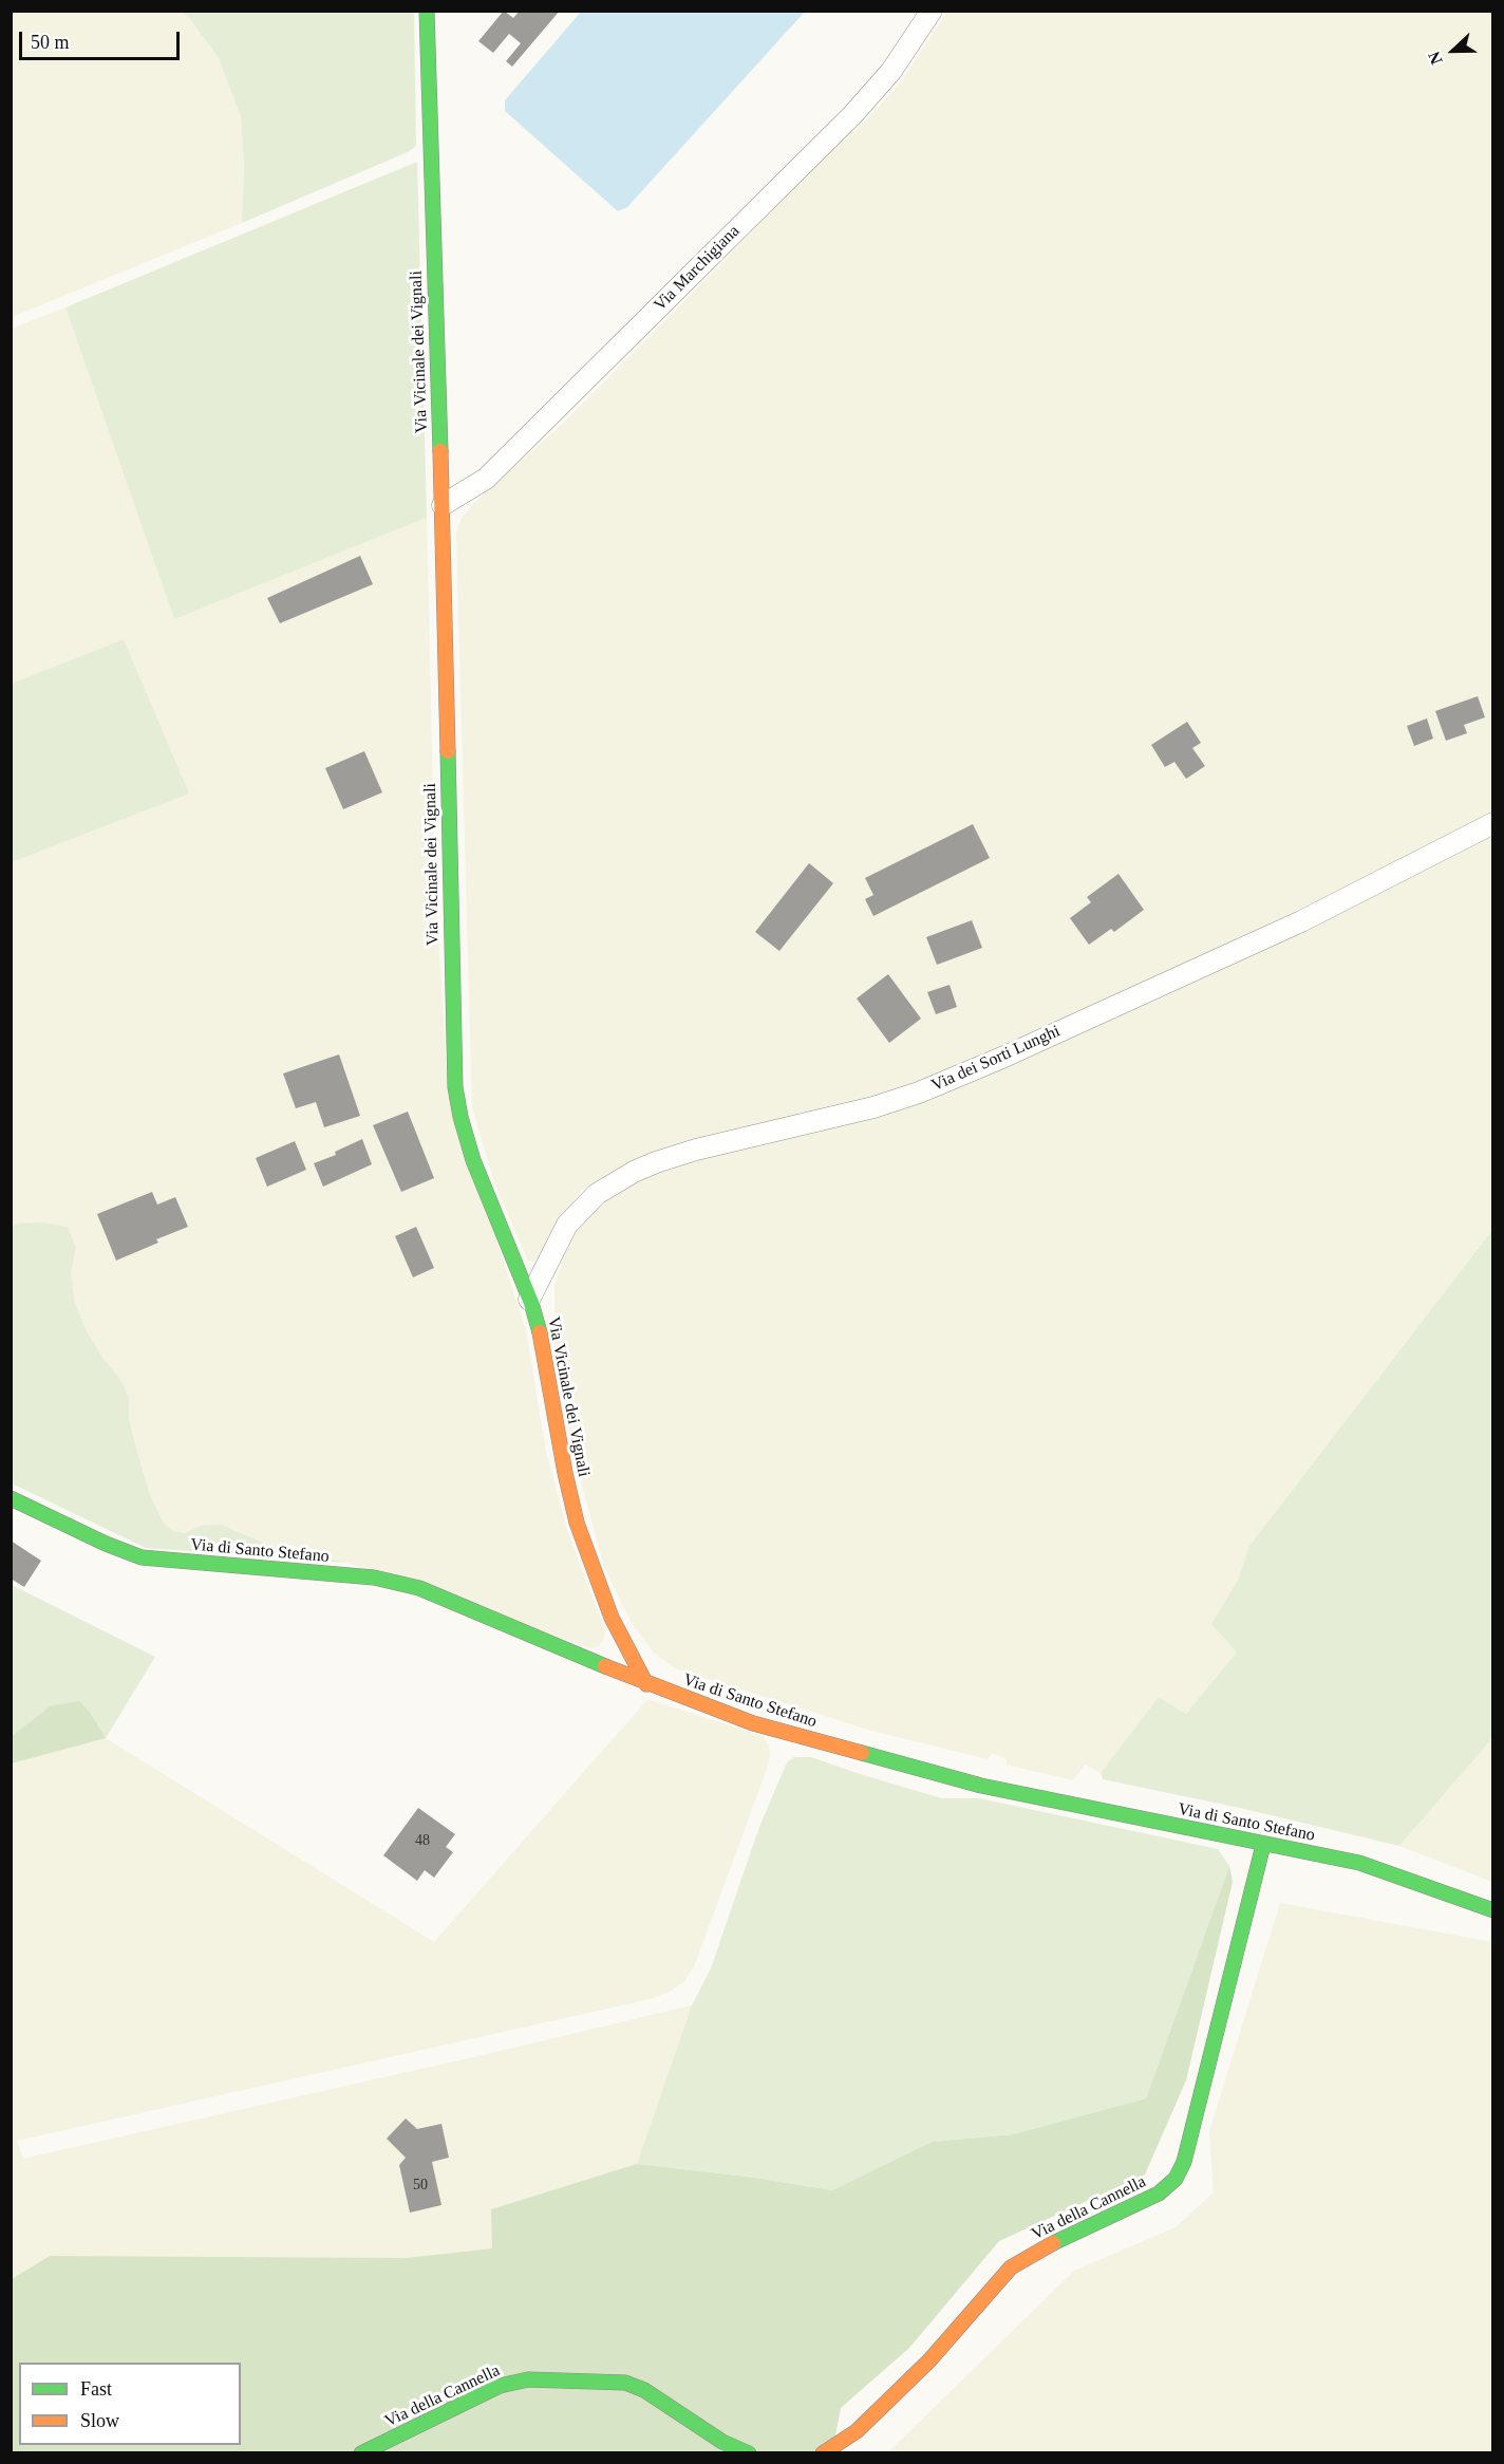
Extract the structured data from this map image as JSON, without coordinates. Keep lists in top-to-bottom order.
{
  "streets": {
    "street": [
      "Via Marchigiana",
      "Via Vicinale dei Vignali",
      "Via dei Sorti Lunghi",
      "Via di Santo Stefano",
      "Via della Cannella"
    ]
  },
  "crossings": [
    ["Via Marchigiana", "Via Vicinale dei Vignali"],
    ["Via Vicinale dei Vignali", "Via dei Sorti Lunghi"],
    ["Via Vicinale dei Vignali", "Via di Santo Stefano"],
    ["Via di Santo Stefano", "Via della Cannella"]
  ],
  "house_numbers": ["48", "50"],
  "legend": ["Fast", "Slow"],
  "scale_bar": "50 m",
  "north": "left"
}
